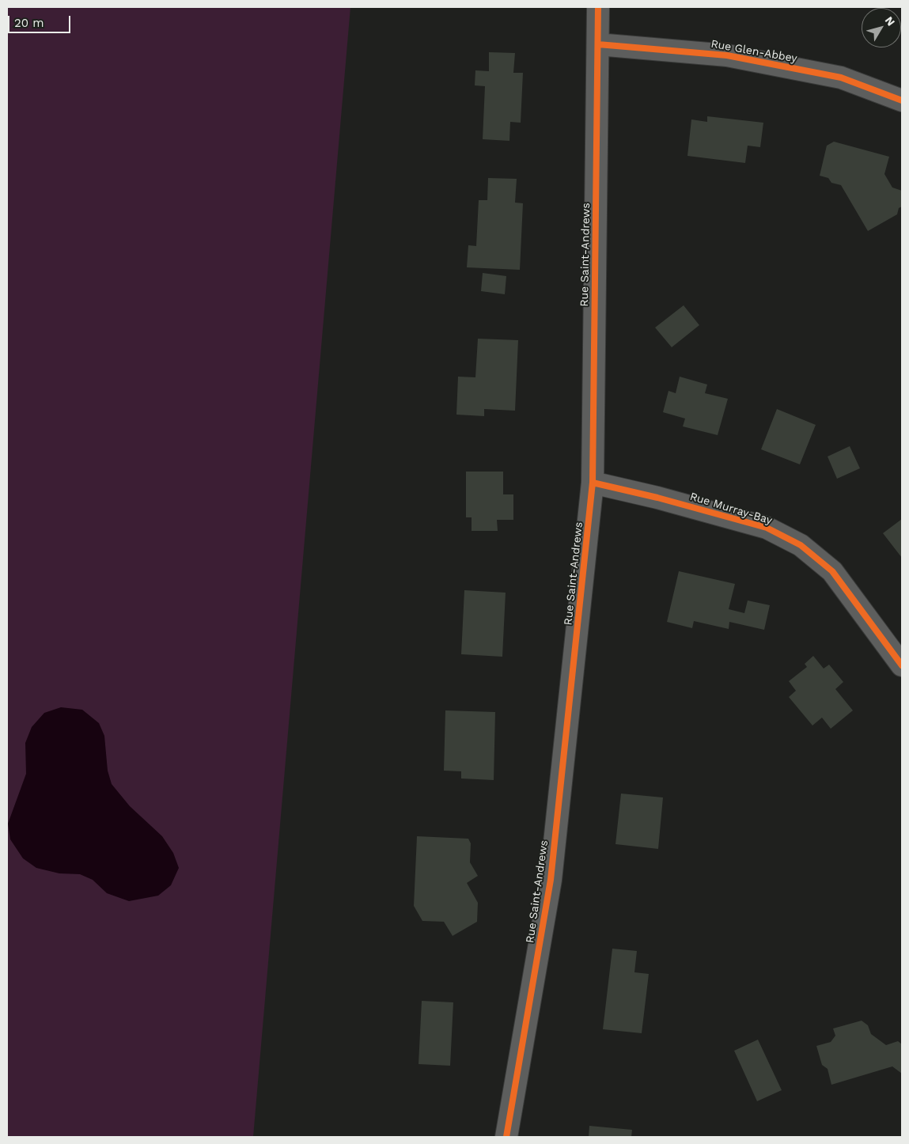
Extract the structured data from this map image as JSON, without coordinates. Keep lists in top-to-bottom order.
{
  "streets": {
    "street": ["Rue Glen-Abbey", "Rue Saint-Andrews", "Rue Murray-Bay"]
  },
  "crossings": [
    ["Rue Glen-Abbey", "Rue Saint-Andrews"],
    ["Rue Saint-Andrews", "Rue Murray-Bay"]
  ],
  "scale_bar": "20 m",
  "north": "top right"
}
